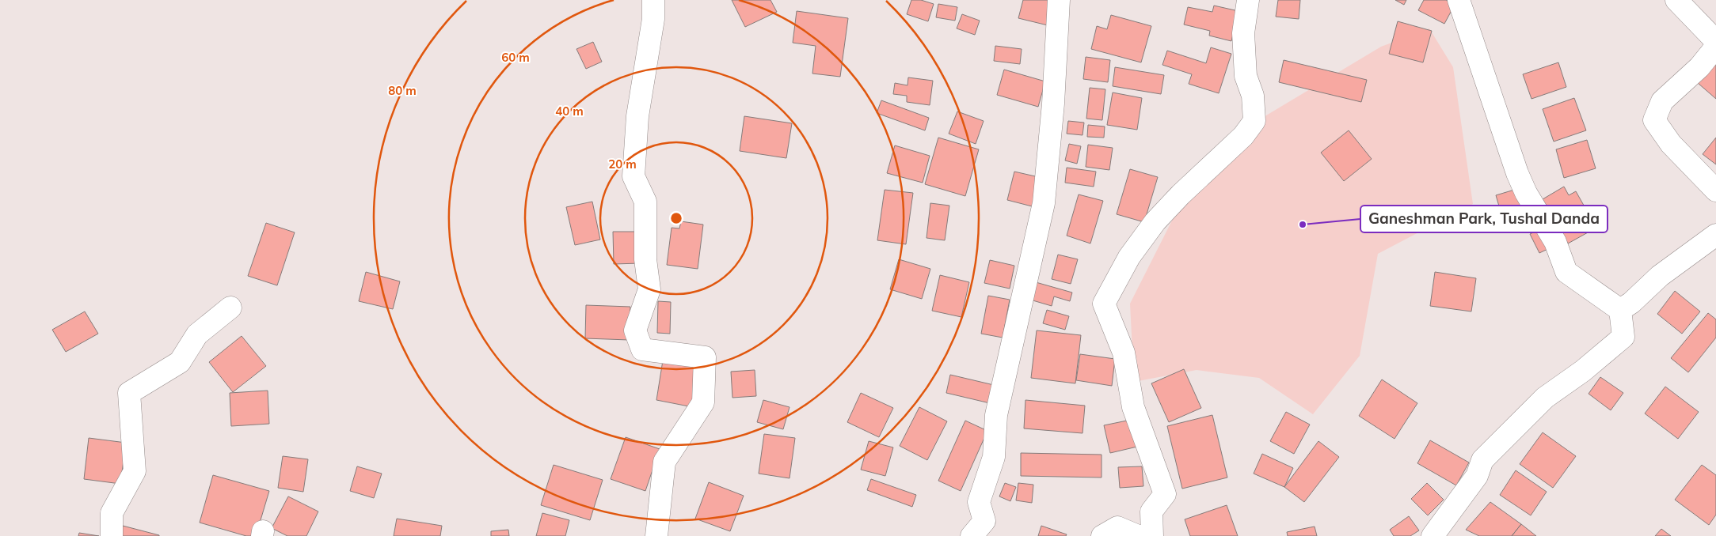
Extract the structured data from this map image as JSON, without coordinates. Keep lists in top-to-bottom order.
{
  "places": ["Ganeshman Park, Tushal Danda"],
  "rings": [
    "60 m",
    "80 m",
    "40 m",
    "20 m"
  ]
}
